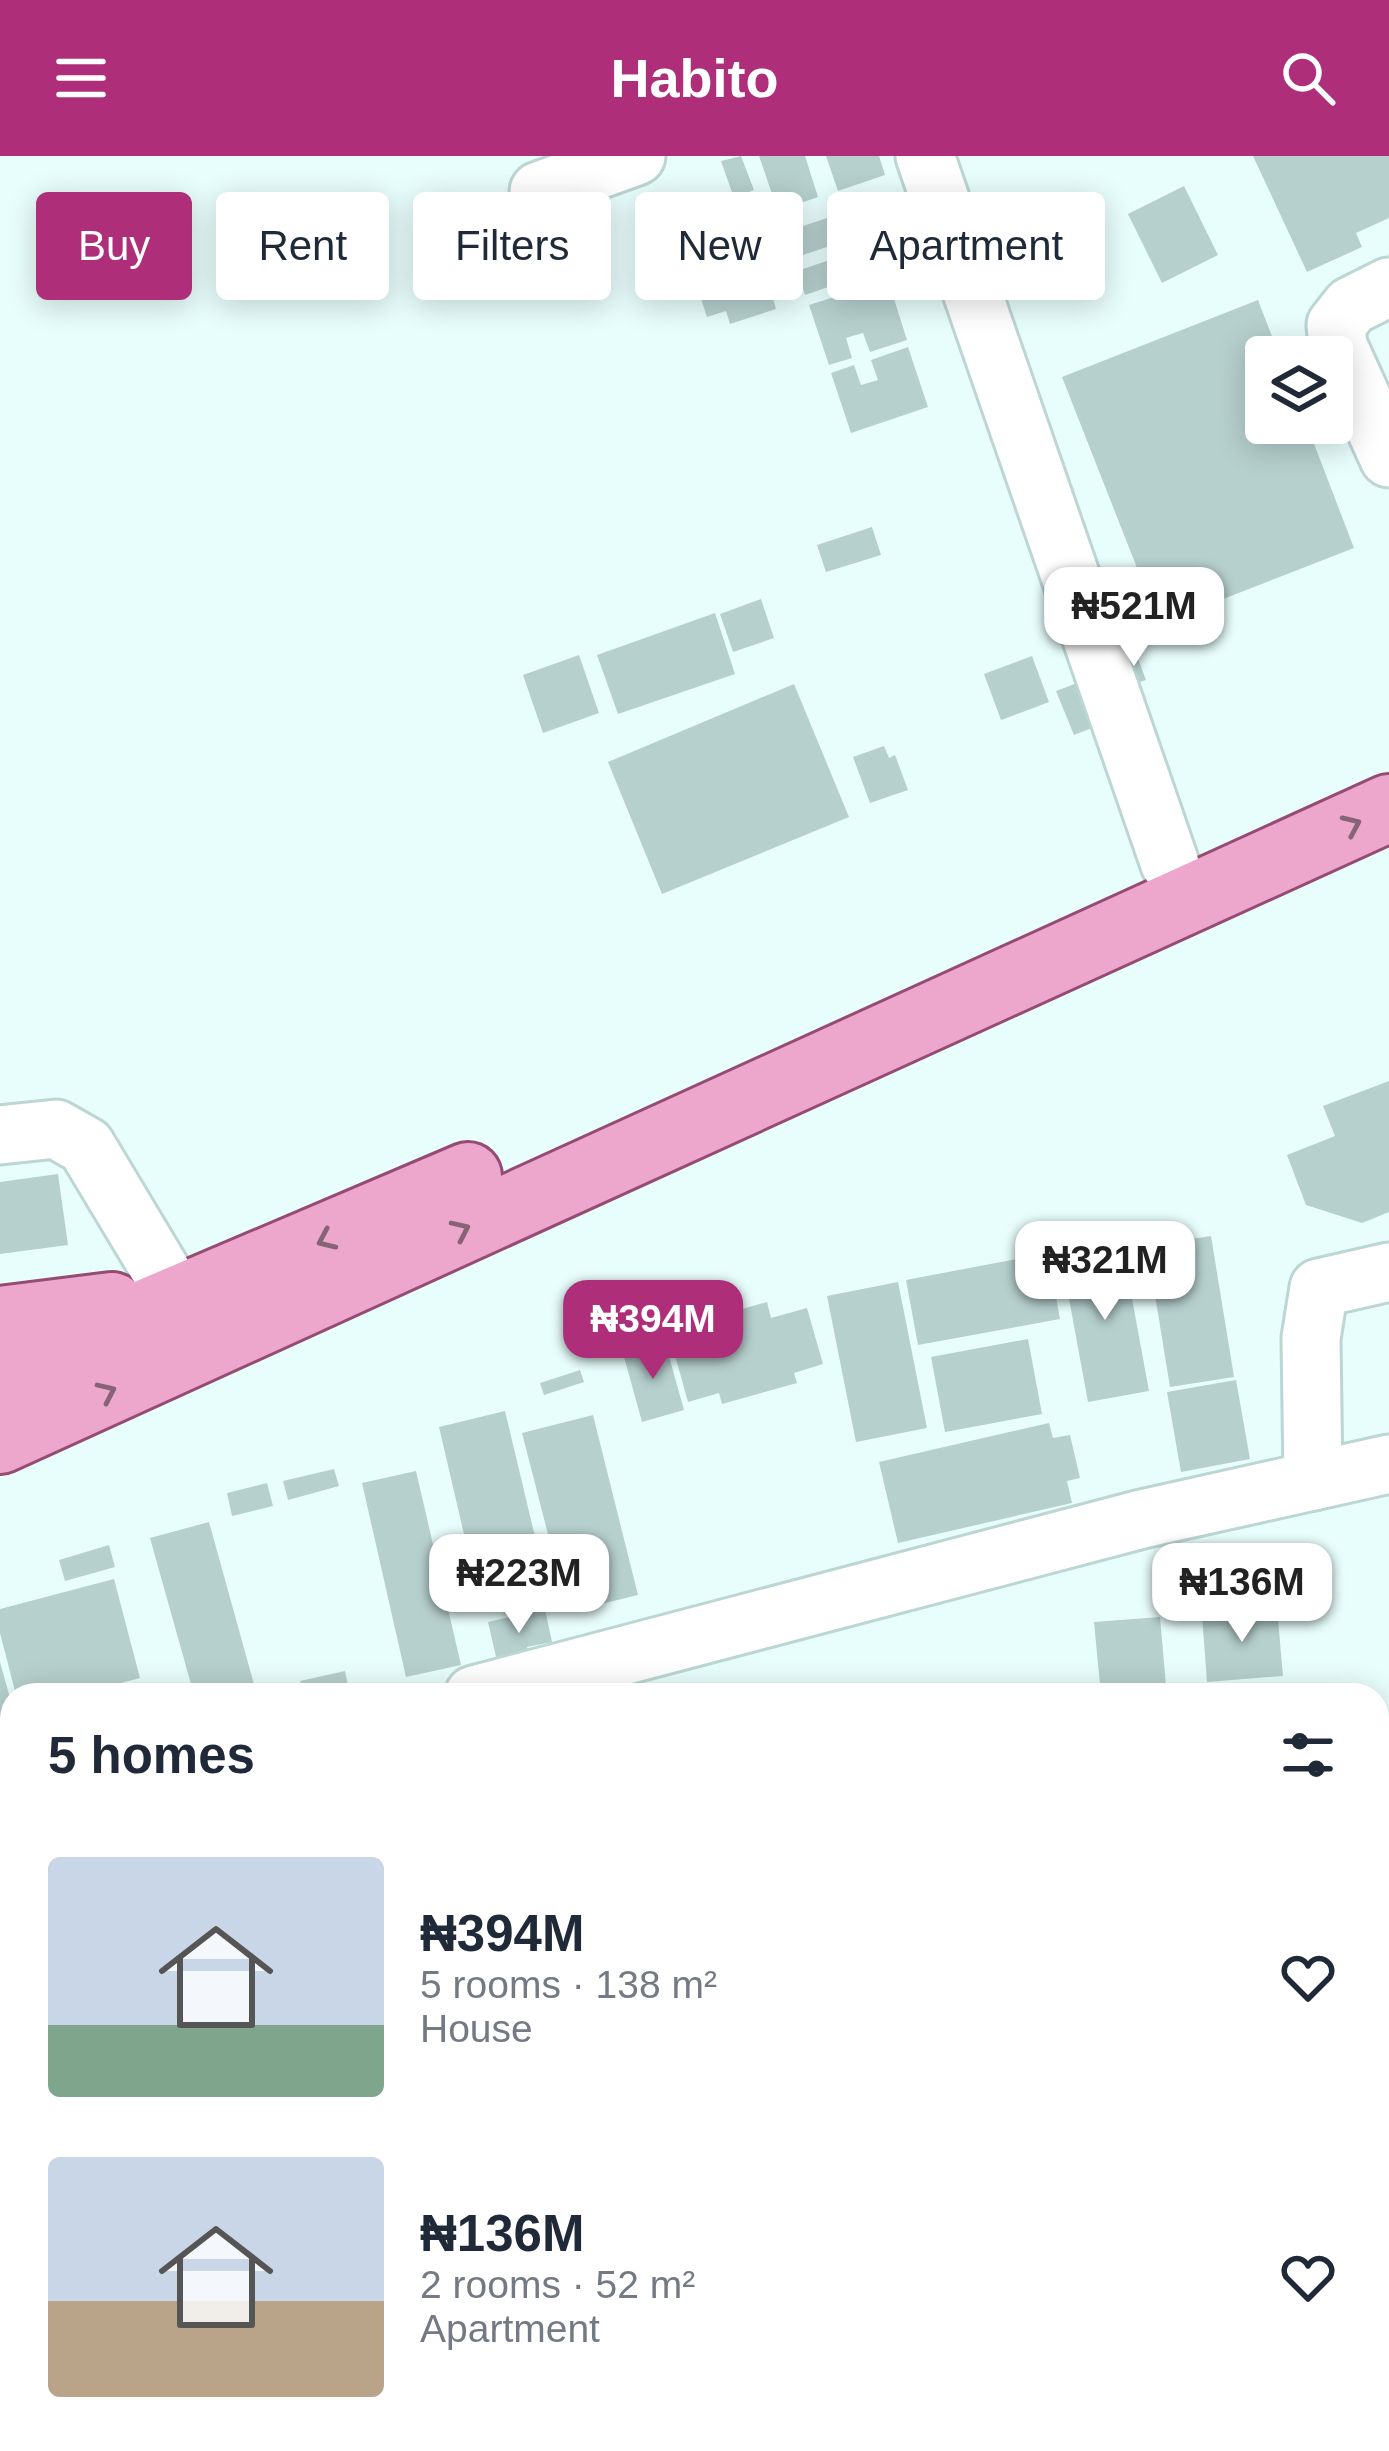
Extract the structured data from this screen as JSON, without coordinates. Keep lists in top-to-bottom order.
{
  "page": {
    "header": "Habito",
    "chip": [
      "Buy",
      "Rent",
      "Filters",
      "New",
      "Apartment"
    ],
    "price": [
      "₦521M",
      "₦321M",
      "₦394M",
      "₦223M",
      "₦136M"
    ],
    "heading": "5 homes",
    "list": [
      {
        "name": "₦394M",
        "note": "5 rooms · 138 m² · House"
      },
      {
        "name": "₦136M",
        "note": "2 rooms · 52 m² · Apartment"
      }
    ]
  }
}
